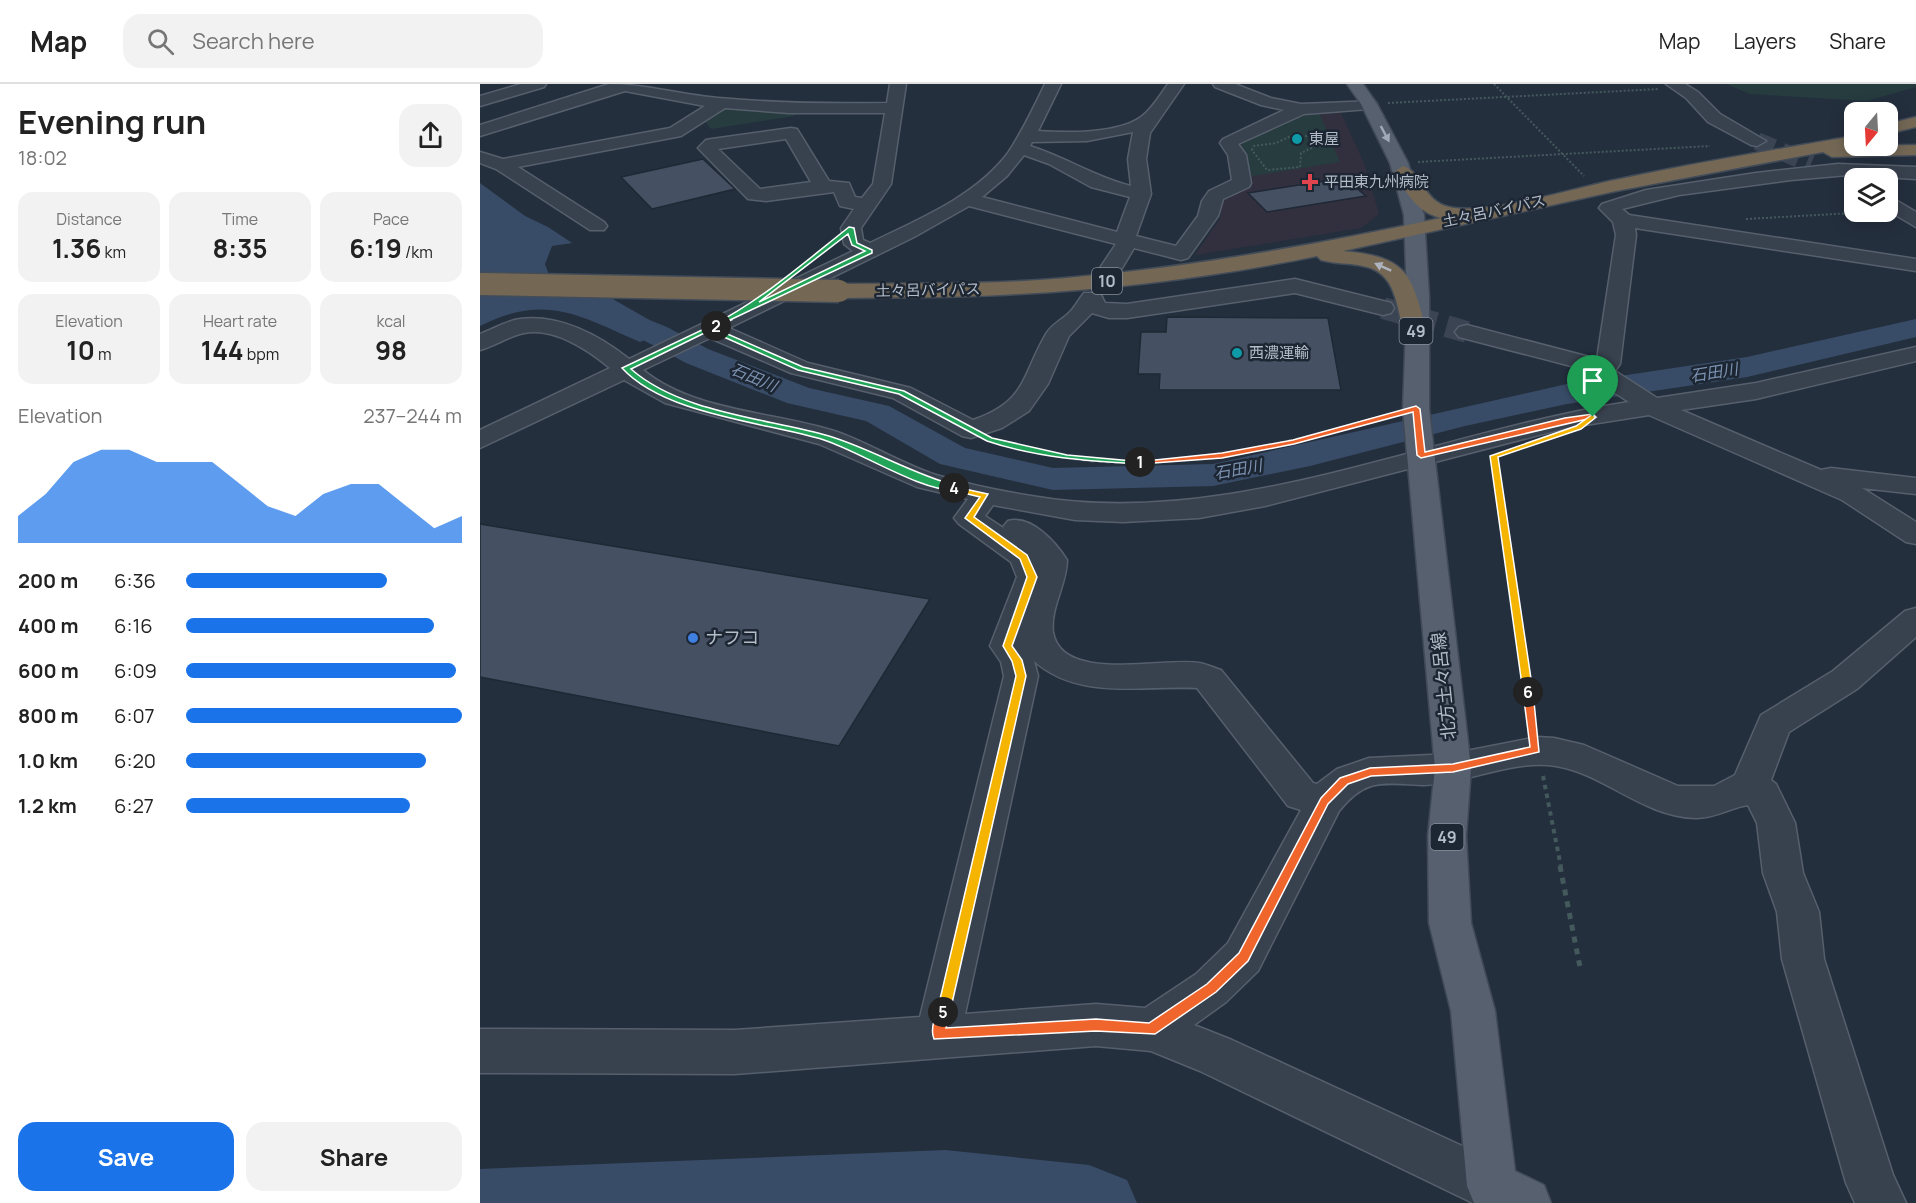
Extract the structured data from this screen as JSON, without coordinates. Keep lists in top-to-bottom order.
{
  "streets": {
    "highway": ["土々呂バイパス", "10"],
    "main road": ["49", "北方土々呂線"]
  },
  "crossings": [
    ["土々呂バイパス", "北方土々呂線"]
  ],
  "water": ["石田川"],
  "places": {
    "other": ["東屋", "西濃運輸", "ナフコ"],
    "health": ["平田東九州病院"]
  },
  "north": "bottom",
  "page": {
    "header": "Map",
    "search": "Search here",
    "nav": ["Map", "Layers", "Share"],
    "heading": ["Evening run", "18:02"],
    "stats": [
      ["Distance", "1.36 km"],
      ["Time", "8:35"],
      ["Pace", "6:19 /km"],
      ["Elevation", "10 m"],
      ["Heart rate", "144 bpm"],
      ["kcal", "98"]
    ],
    "pins": [
      "2",
      "1",
      "4",
      "6",
      "5"
    ],
    "chart": ["Elevation", "237–244 m"],
    "list": [
      {
        "name": "200 m",
        "note": "6:36"
      },
      {
        "name": "400 m",
        "note": "6:16"
      },
      {
        "name": "600 m",
        "note": "6:09"
      },
      {
        "name": "800 m",
        "note": "6:07"
      },
      {
        "name": "1.0 km",
        "note": "6:20"
      },
      {
        "name": "1.2 km",
        "note": "6:27"
      }
    ],
    "buttons": ["Save", "Share"]
  }
}
